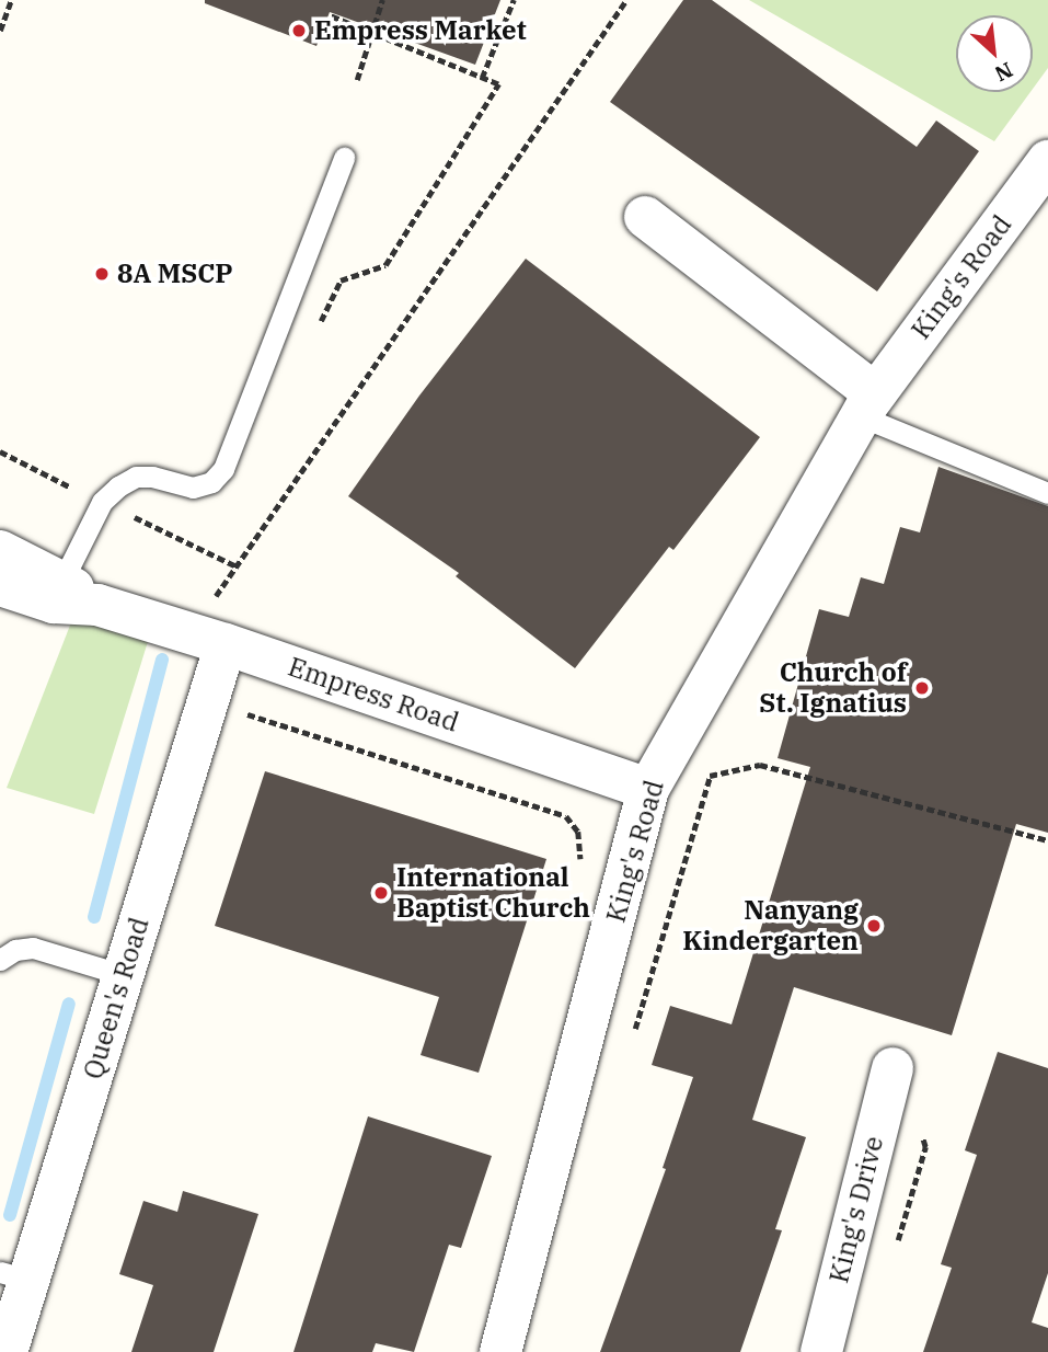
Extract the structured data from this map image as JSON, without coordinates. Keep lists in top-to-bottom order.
{
  "streets": {
    "street": [
      "King's Road",
      "Empress Road",
      "Queen's Road",
      "King's Drive"
    ]
  },
  "crossings": [
    ["King's Road", "Empress Road"],
    ["Empress Road", "Queen's Road"]
  ],
  "places": [
    "Empress Market",
    "8A MSCP",
    "Church of St. Ignatius",
    "International Baptist Church",
    "Nanyang Kindergarten"
  ],
  "north": "bottom right"
}
